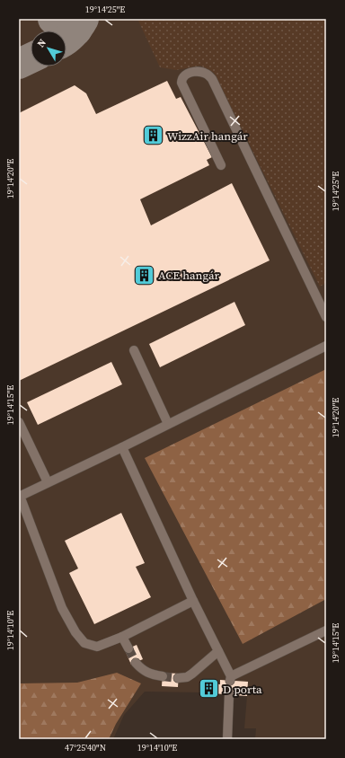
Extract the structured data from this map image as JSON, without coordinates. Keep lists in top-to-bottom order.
{
  "places": {
    "building": ["WizzAir hangár", "ACE hangár", "D porta"]
  },
  "north": "top left",
  "coordinates": [
    "19°14'25\"E",
    "19°14'20\"E",
    "19°14'15\"E",
    "19°14'10\"E",
    "47°25'40\"N"
  ]
}
